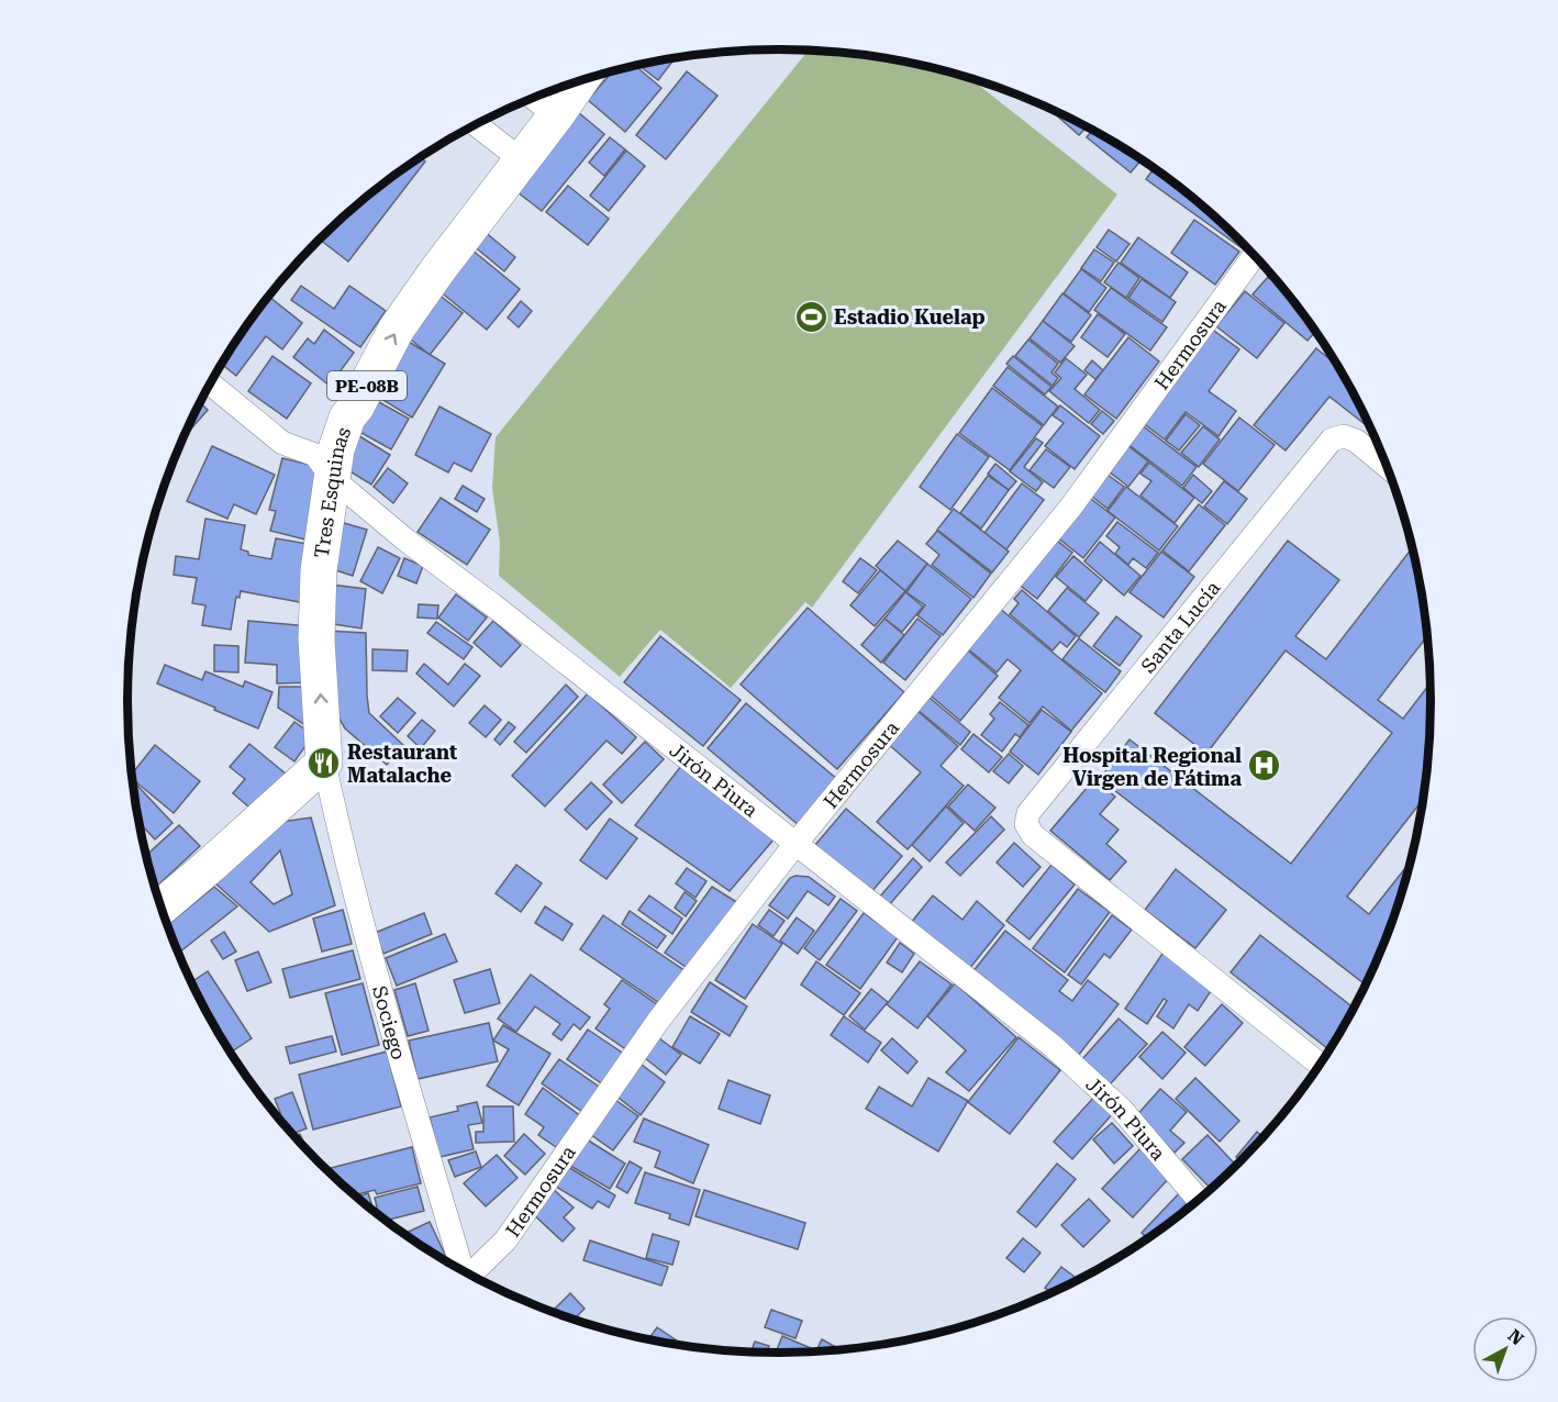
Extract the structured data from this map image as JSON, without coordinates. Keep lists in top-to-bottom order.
{
  "streets": {
    "highway": ["PE-08B", "Tres Esquinas"],
    "street": [
      "Hermosura",
      "Santa Lucía",
      "Jirón Piura",
      "Sociego"
    ]
  },
  "crossings": [
    ["Hermosura", "Jirón Piura"],
    ["Tres Esquinas", "Jirón Piura"],
    ["Tres Esquinas", "Sociego"]
  ],
  "one_way": ["Tres Esquinas"],
  "places": {
    "sports": ["Estadio Kuelap"],
    "restaurant": ["Restaurant Matalache"],
    "hospital": ["Hospital Regional Virgen de Fátima"]
  },
  "north": "top right"
}
